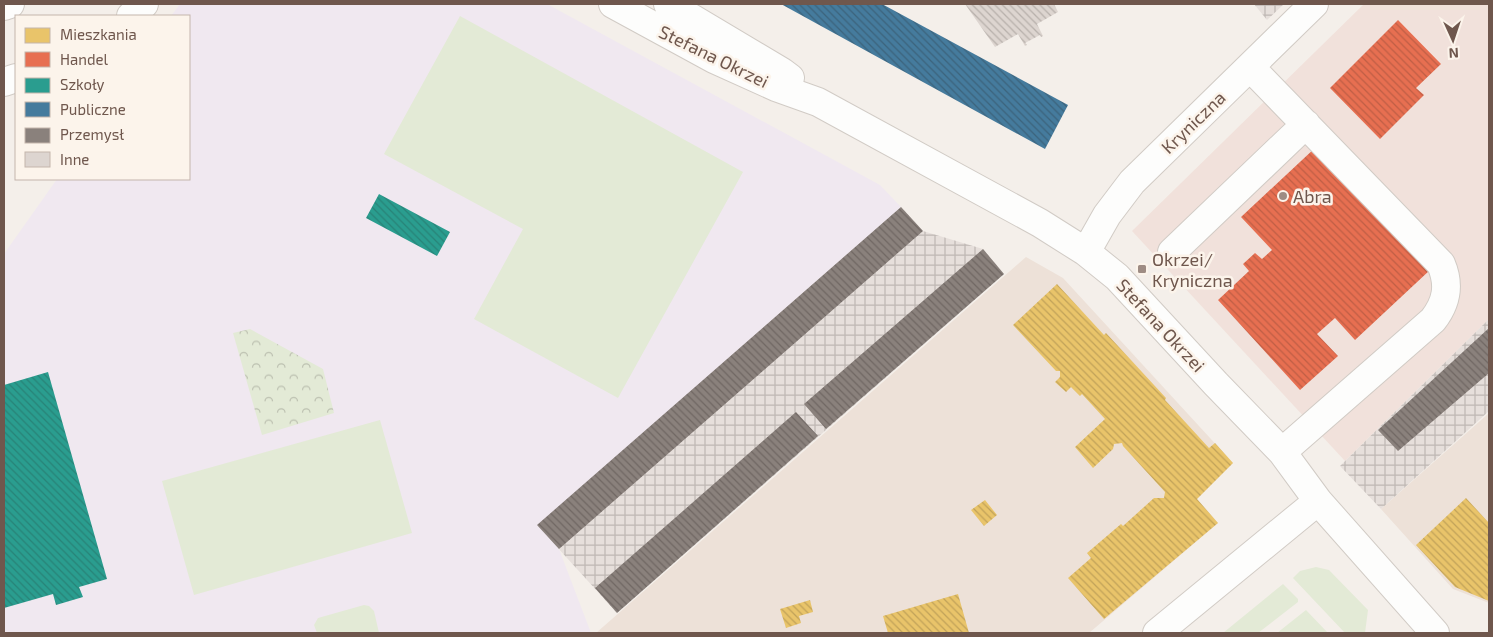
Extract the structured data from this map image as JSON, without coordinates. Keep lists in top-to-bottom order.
{
  "streets": {
    "street": ["Stefana Okrzei", "Kryniczna"]
  },
  "crossings": [
    ["Stefana Okrzei", "Kryniczna"]
  ],
  "places": {
    "other": ["Abra"],
    "transit": ["Okrzei/ Kryniczna"]
  },
  "legend": [
    "Mieszkania",
    "Handel",
    "Szkoły",
    "Publiczne",
    "Przemysł",
    "Inne"
  ],
  "north": "bottom"
}
